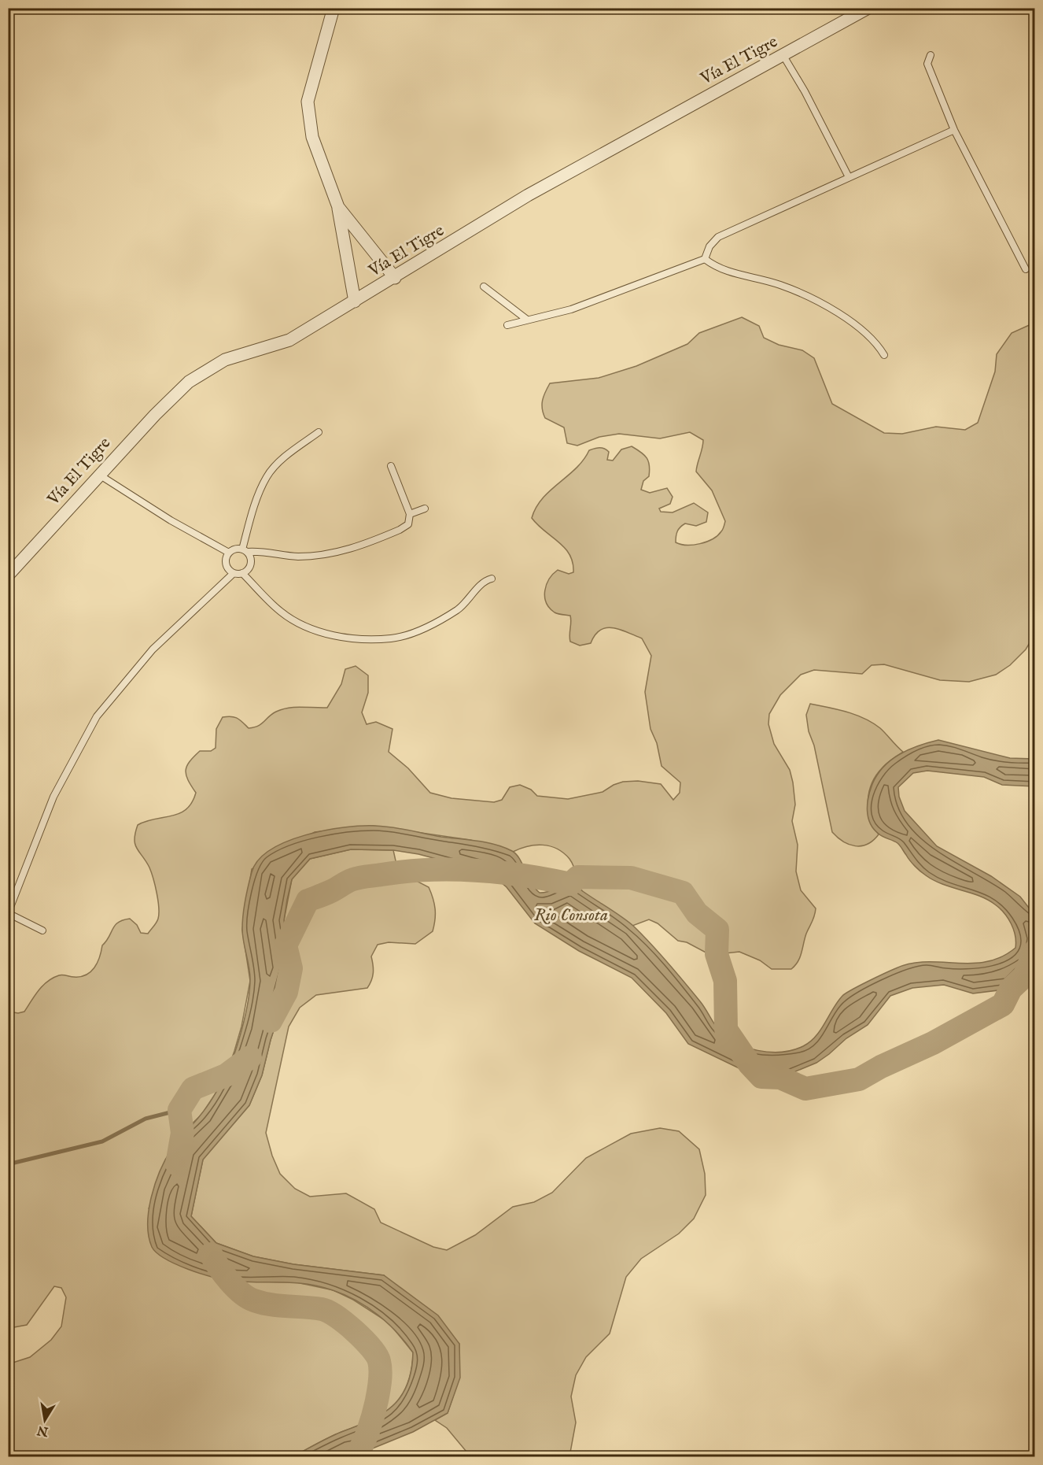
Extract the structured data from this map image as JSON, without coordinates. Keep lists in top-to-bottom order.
{
  "streets": {
    "street": ["Vía El Tigre"]
  },
  "water": ["Rio Consota"],
  "north": "bottom"
}
